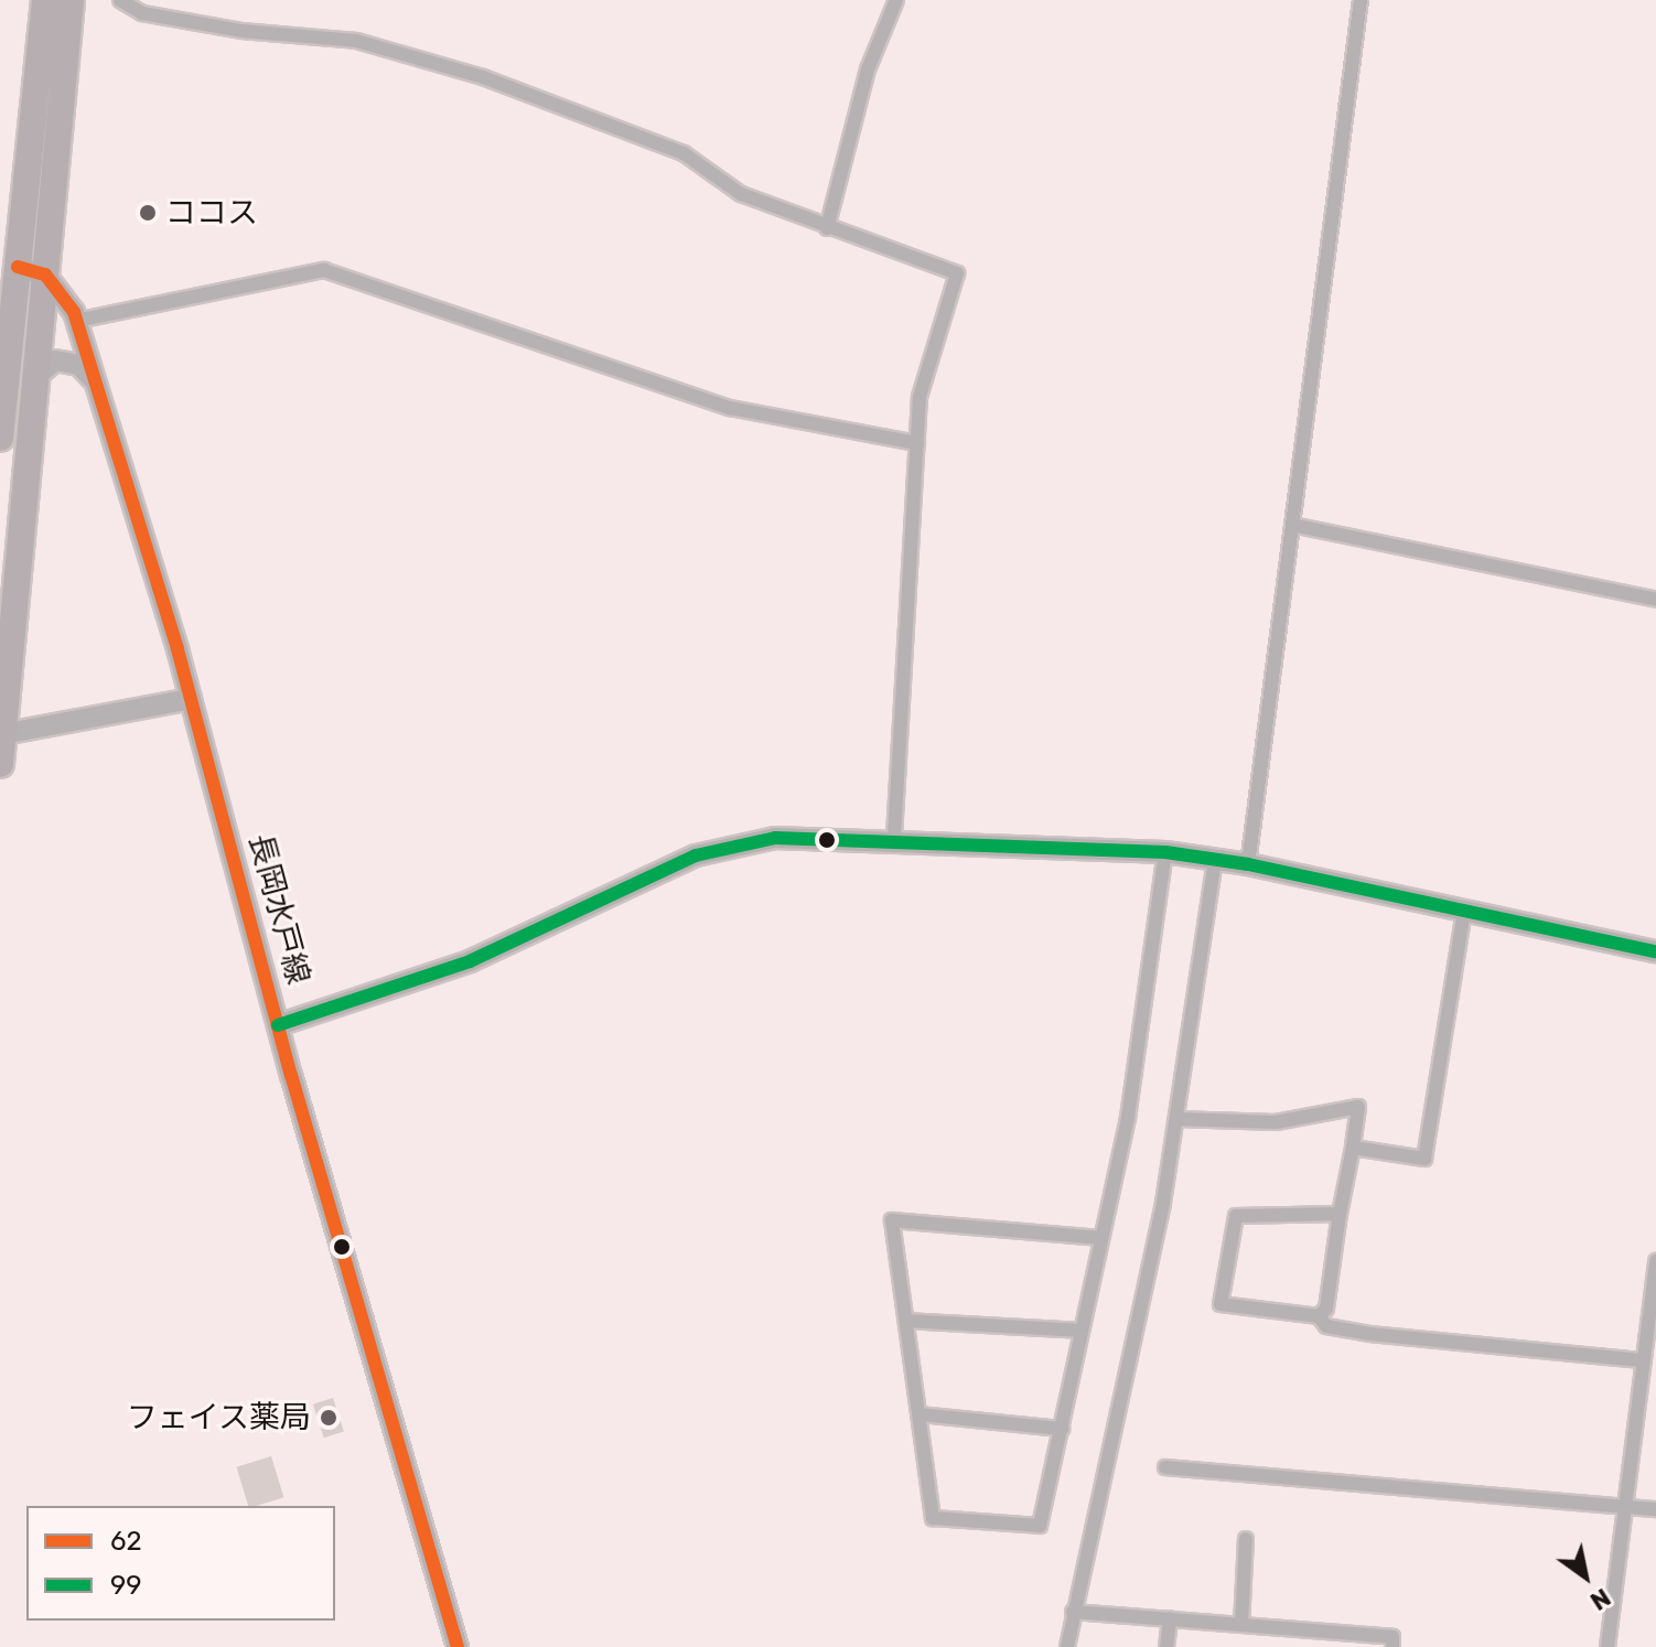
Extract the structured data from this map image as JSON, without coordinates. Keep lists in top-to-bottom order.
{
  "streets": {
    "street": ["長岡水戸線"]
  },
  "places": ["ココス", "フェイス薬局"],
  "lines": ["transit line 62", "transit line 99"],
  "legend": ["62", "99"],
  "north": "bottom right"
}
